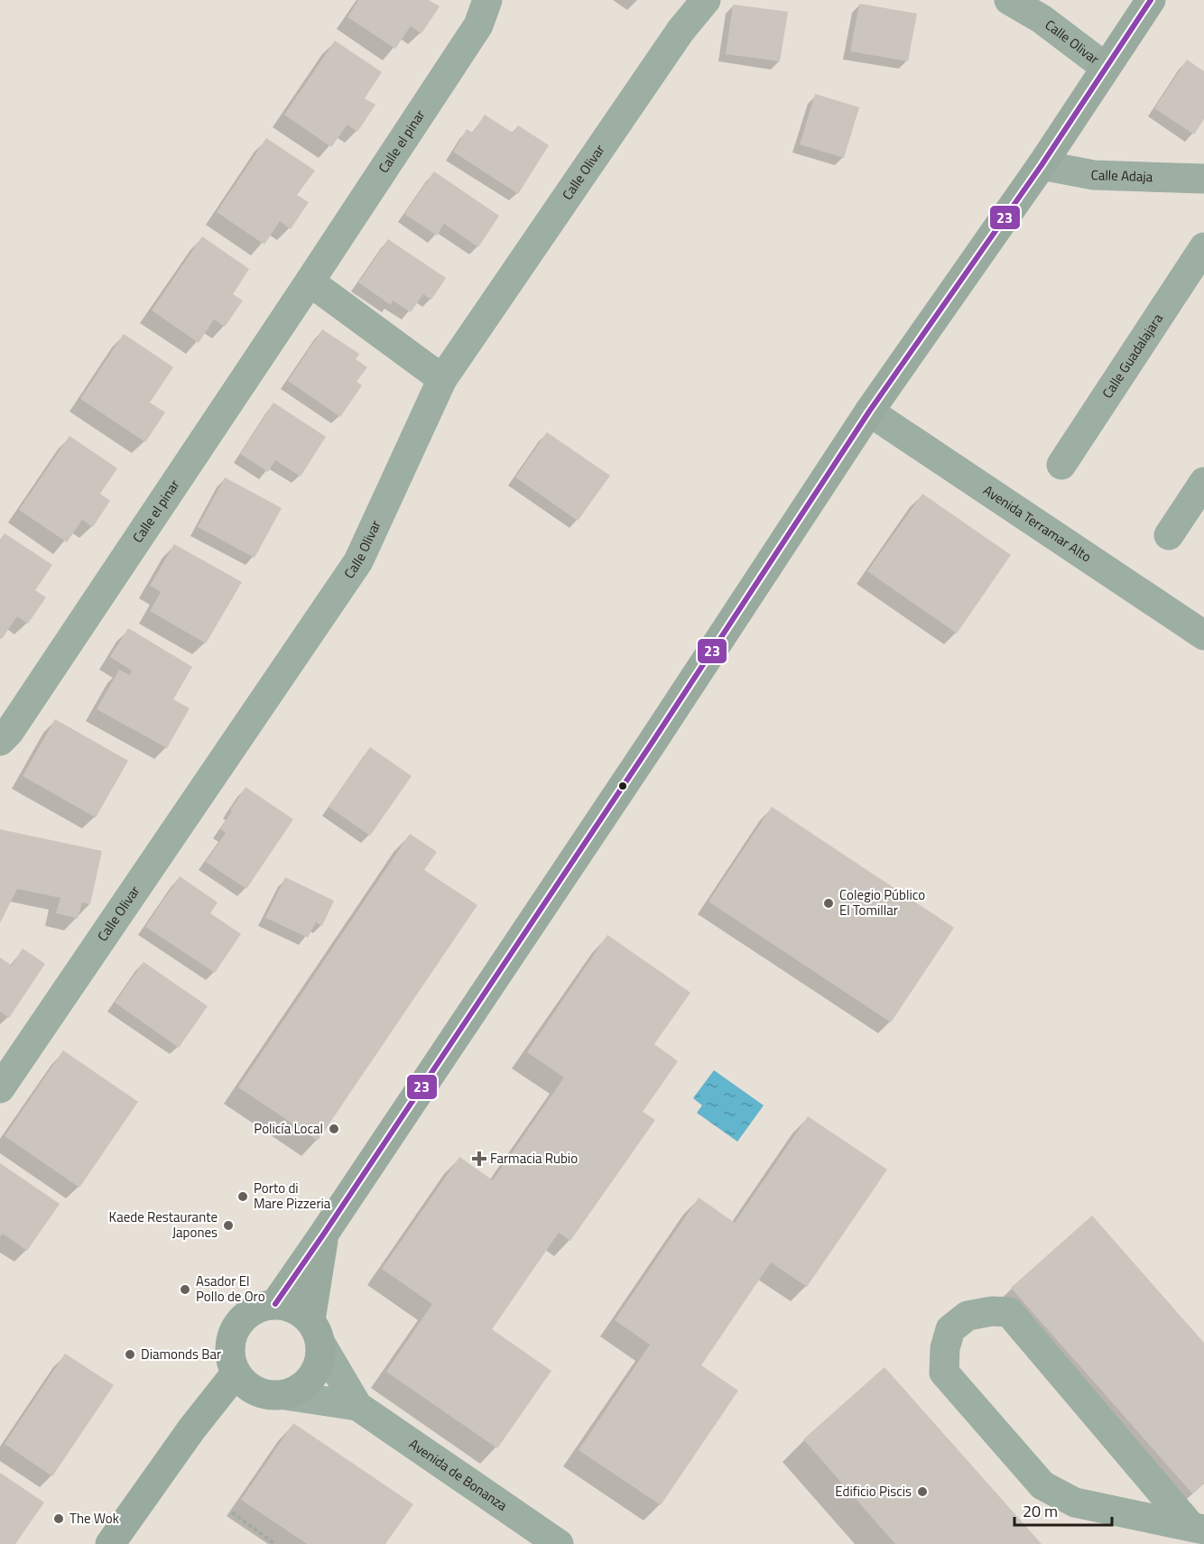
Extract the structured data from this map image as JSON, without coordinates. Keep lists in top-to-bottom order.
{
  "streets": {
    "street": [
      "Calle Olivar",
      "Calle el pinar",
      "Calle Adaja",
      "Calle Guadalajara",
      "Avenida Terramar Alto",
      "Avenida de Bonanza"
    ]
  },
  "places": {
    "other": [
      "Colegio Público El Tomillar",
      "Policía Local",
      "Porto di Mare Pizzeria",
      "Kaede Restaurante Japones",
      "Asador El Pollo de Oro",
      "Diamonds Bar",
      "Edificio Piscis",
      "The Wok"
    ],
    "health": ["Farmacia Rubio"]
  },
  "lines": ["transit line 23"],
  "scale_bar": "20 m"
}
